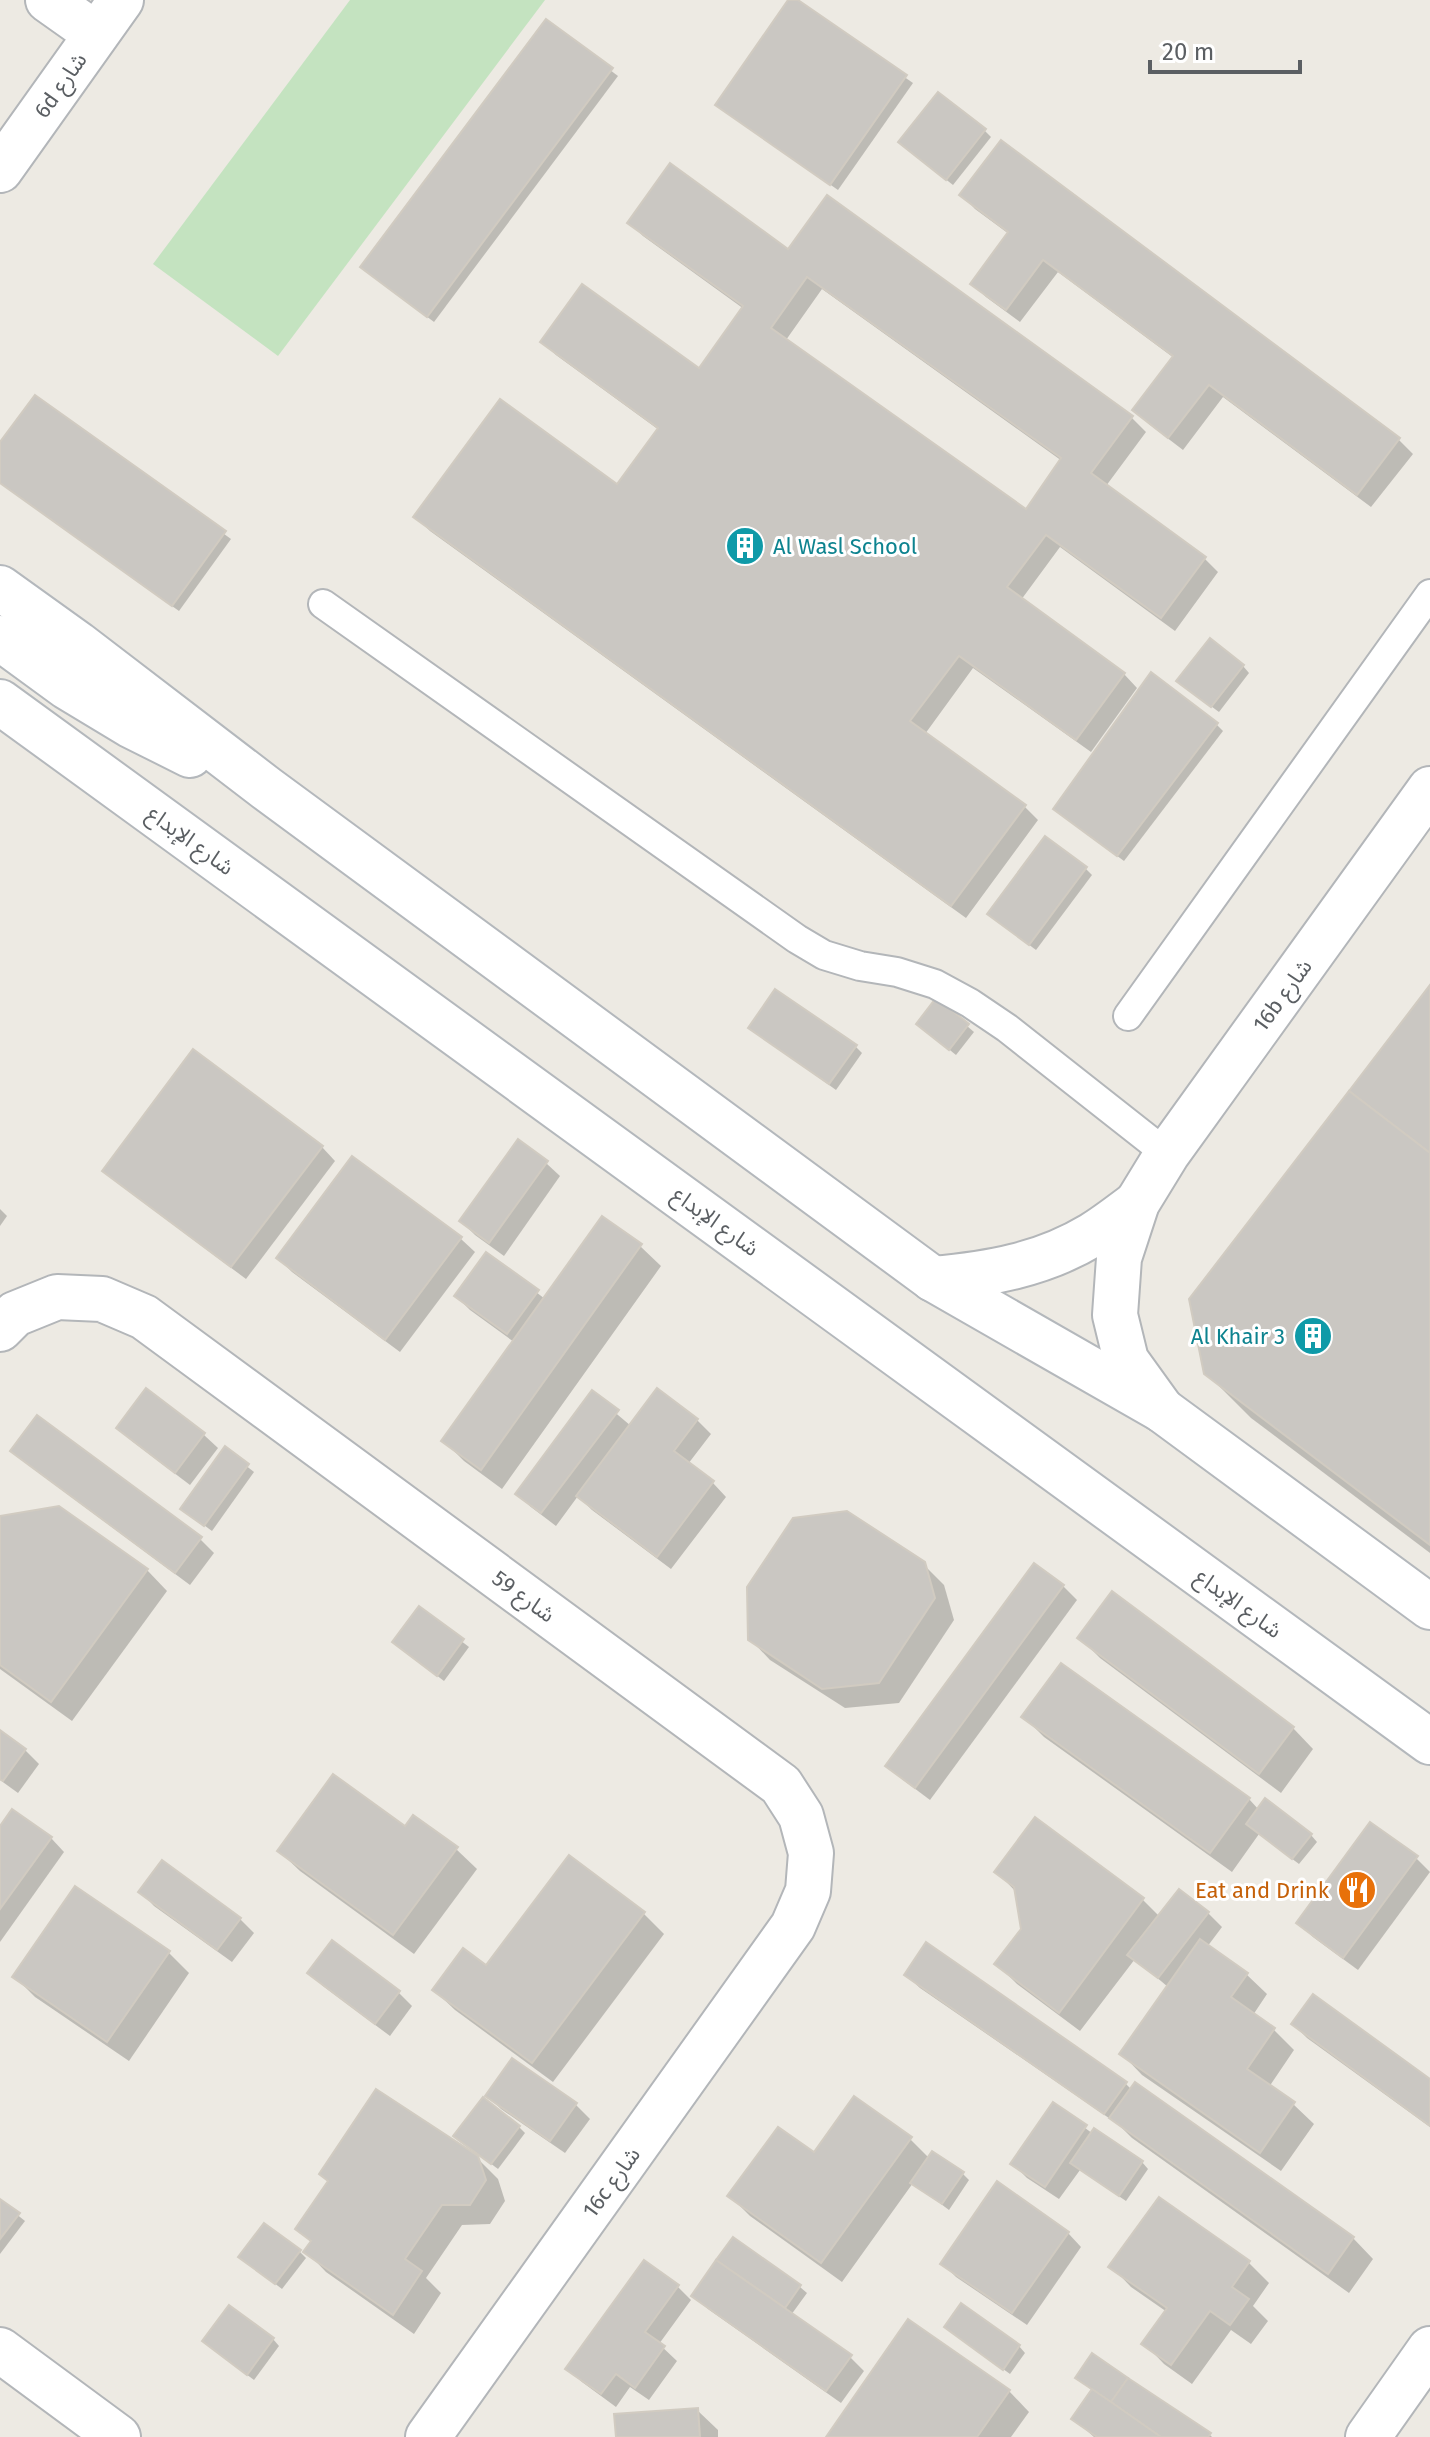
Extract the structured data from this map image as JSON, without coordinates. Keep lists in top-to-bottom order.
{
  "streets": {
    "main road": [
      "6d شارع",
      "شارع الإبداع",
      "16b شارع",
      "شارع 59",
      "16c شارع"
    ]
  },
  "crossings": [
    ["شارع 59", "16c شارع"]
  ],
  "places": {
    "building": ["Al Wasl School", "Al Khair 3"],
    "restaurant": ["Eat and Drink"]
  },
  "scale_bar": "20 m"
}
